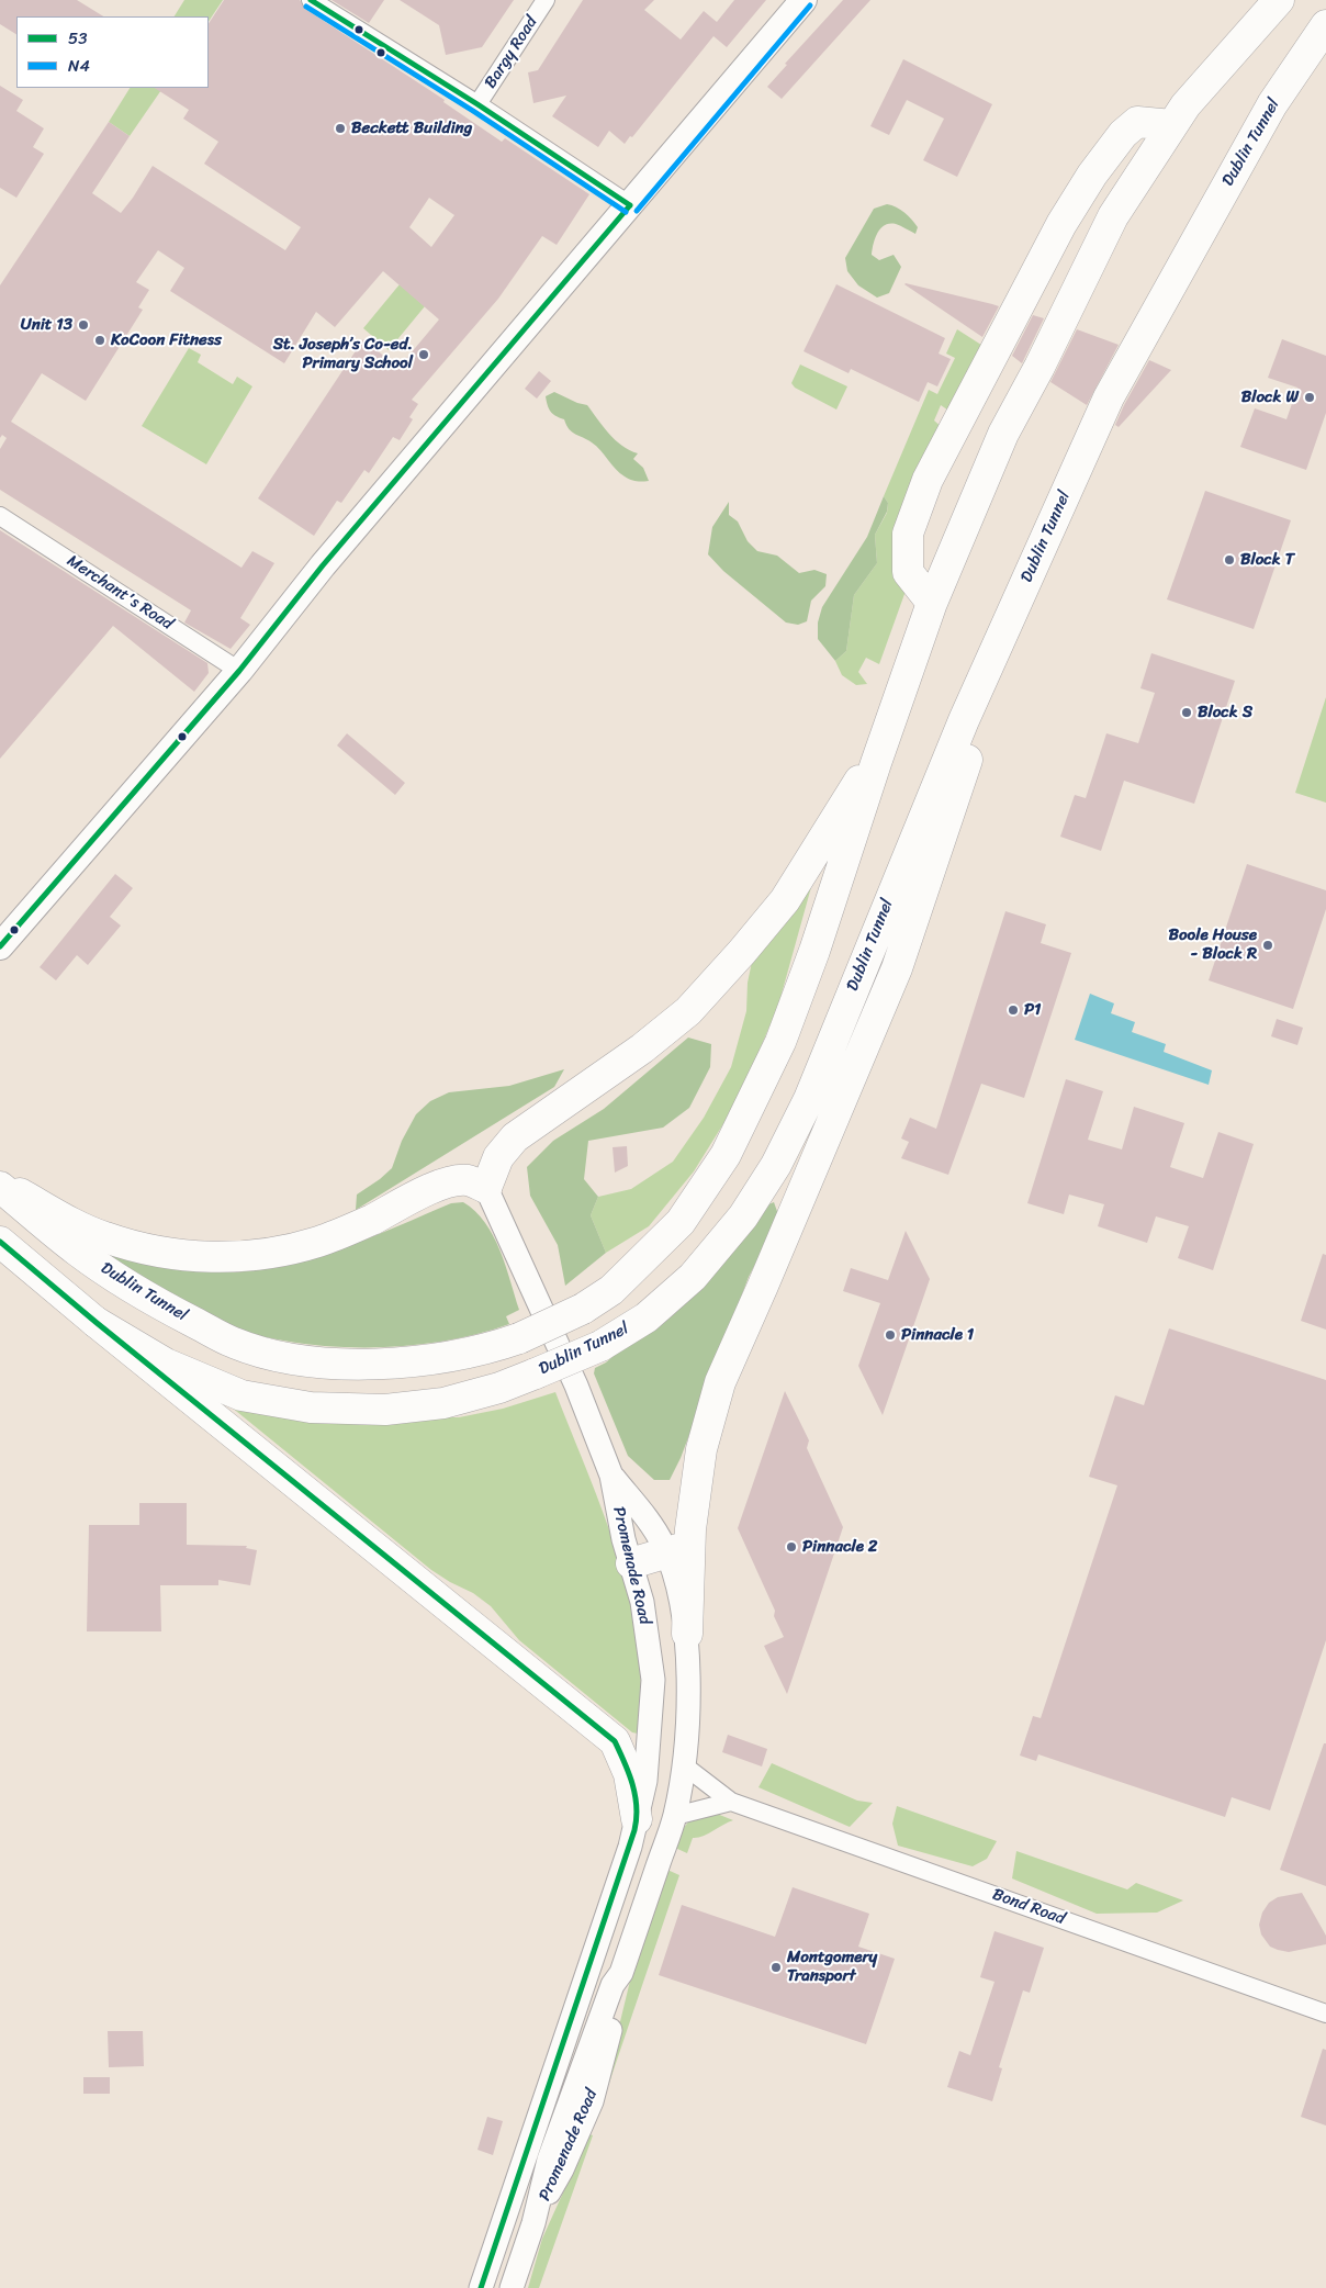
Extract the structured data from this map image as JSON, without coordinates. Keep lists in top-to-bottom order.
{
  "streets": {
    "highway": ["Dublin Tunnel"],
    "street": [
      "Bargy Road",
      "Merchant's Road",
      "Promenade Road",
      "Bond Road"
    ]
  },
  "crossings": [
    ["Promenade Road", "Bond Road"]
  ],
  "places": [
    "Beckett Building",
    "Unit 13",
    "KoCoon Fitness",
    "St. Joseph’s Co-ed. Primary School",
    "Block W",
    "Block T",
    "Block S",
    "Boole House - Block R",
    "P1",
    "Pinnacle 1",
    "Pinnacle 2",
    "Montgomery Transport"
  ],
  "lines": ["transit line 53", "transit line N4"],
  "legend": ["53", "N4"]
}
